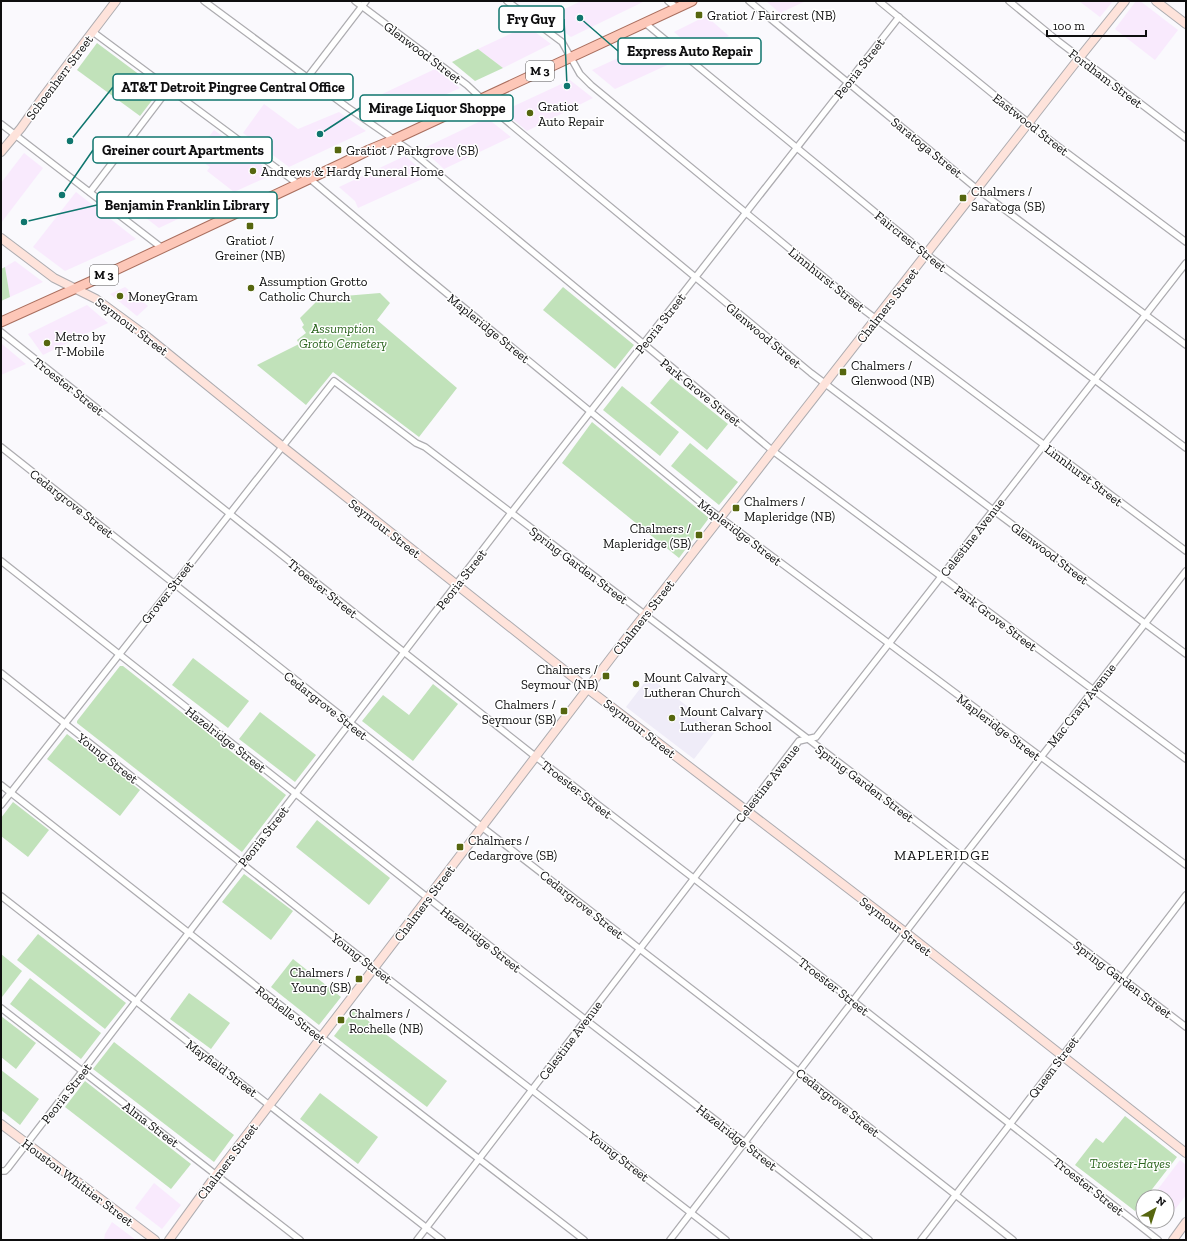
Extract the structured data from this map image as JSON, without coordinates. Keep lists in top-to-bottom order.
{
  "streets": {
    "main road": ["M 3"],
    "street": [
      "Glenwood Street",
      "Peoria Street",
      "Schoenherr Street",
      "Fordham Street",
      "Eastwood Street",
      "Saratoga Street",
      "Faircrest Street",
      "Linnhurst Street",
      "Chalmers Street",
      "Seymour Street",
      "Mapleridge Street",
      "Troester Street",
      "Park Grove Street",
      "Cedargrove Street",
      "Celestine Avenue",
      "Spring Garden Street",
      "Grover Street",
      "Mac Crary Avenue",
      "Hazelridge Street",
      "Young Street",
      "Rochelle Street",
      "Queen Street",
      "Mayfield Street",
      "Alma Street",
      "Houston Whittier Street"
    ]
  },
  "crossings": [
    ["Glenwood Street", "Peoria Street"],
    ["Glenwood Street", "M 3"],
    ["Glenwood Street", "Chalmers Street"],
    ["Glenwood Street", "Celestine Avenue"],
    ["Glenwood Street", "Mac Crary Avenue"],
    ["Peoria Street", "Eastwood Street"],
    ["Peoria Street", "Saratoga Street"],
    ["Peoria Street", "Faircrest Street"],
    ["Peoria Street", "Linnhurst Street"],
    ["Peoria Street", "Seymour Street"],
    ["Peoria Street", "Mapleridge Street"],
    ["Peoria Street", "Troester Street"],
    ["Peoria Street", "Park Grove Street"],
    ["Peoria Street", "Cedargrove Street"],
    ["Peoria Street", "Spring Garden Street"],
    ["Peoria Street", "Hazelridge Street"],
    ["Peoria Street", "Young Street"],
    ["Peoria Street", "Rochelle Street"],
    ["Peoria Street", "Mayfield Street"],
    ["Peoria Street", "Alma Street"],
    ["Peoria Street", "Houston Whittier Street"],
    ["M 3", "Faircrest Street"],
    ["M 3", "Linnhurst Street"],
    ["M 3", "Seymour Street"],
    ["M 3", "Mapleridge Street"],
    ["M 3", "Park Grove Street"],
    ["Fordham Street", "Chalmers Street"],
    ["Eastwood Street", "Chalmers Street"],
    ["Saratoga Street", "Chalmers Street"],
    ["Saratoga Street", "Celestine Avenue"],
    ["Faircrest Street", "Chalmers Street"],
    ["Faircrest Street", "Celestine Avenue"],
    ["Linnhurst Street", "Chalmers Street"],
    ["Linnhurst Street", "Celestine Avenue"],
    ["Chalmers Street", "Seymour Street"],
    ["Chalmers Street", "Mapleridge Street"],
    ["Chalmers Street", "Troester Street"],
    ["Chalmers Street", "Park Grove Street"],
    ["Chalmers Street", "Cedargrove Street"],
    ["Chalmers Street", "Spring Garden Street"],
    ["Chalmers Street", "Hazelridge Street"],
    ["Chalmers Street", "Young Street"],
    ["Chalmers Street", "Rochelle Street"],
    ["Chalmers Street", "Mayfield Street"],
    ["Chalmers Street", "Alma Street"],
    ["Seymour Street", "Celestine Avenue"],
    ["Seymour Street", "Grover Street"],
    ["Seymour Street", "Mac Crary Avenue"],
    ["Seymour Street", "Queen Street"],
    ["Mapleridge Street", "Celestine Avenue"],
    ["Mapleridge Street", "Mac Crary Avenue"],
    ["Troester Street", "Celestine Avenue"],
    ["Troester Street", "Grover Street"],
    ["Troester Street", "Mac Crary Avenue"],
    ["Troester Street", "Queen Street"],
    ["Park Grove Street", "Celestine Avenue"],
    ["Park Grove Street", "Mac Crary Avenue"],
    ["Cedargrove Street", "Celestine Avenue"],
    ["Cedargrove Street", "Grover Street"],
    ["Cedargrove Street", "Mac Crary Avenue"],
    ["Cedargrove Street", "Queen Street"],
    ["Celestine Avenue", "Spring Garden Street"],
    ["Celestine Avenue", "Hazelridge Street"],
    ["Celestine Avenue", "Young Street"],
    ["Celestine Avenue", "Rochelle Street"],
    ["Celestine Avenue", "Mayfield Street"],
    ["Spring Garden Street", "Grover Street"],
    ["Spring Garden Street", "Mac Crary Avenue"],
    ["Spring Garden Street", "Queen Street"],
    ["Grover Street", "Hazelridge Street"],
    ["Grover Street", "Young Street"],
    ["Grover Street", "Rochelle Street"],
    ["Mac Crary Avenue", "Hazelridge Street"],
    ["Mac Crary Avenue", "Young Street"]
  ],
  "districts": ["MAPLERIDGE"],
  "parks": ["Assumption Grotto Cemetery", "Troester-Hayes"],
  "places": {
    "transit": [
      "Gratiot / Faircrest (NB)",
      "Gratiot / Parkgrove (SB)",
      "Chalmers / Saratoga (SB)",
      "Gratiot / Greiner (NB)",
      "Chalmers / Glenwood (NB)",
      "Chalmers / Mapleridge (NB)",
      "Chalmers / Mapleridge (SB)",
      "Chalmers / Seymour (NB)",
      "Chalmers / Seymour (SB)",
      "Chalmers / Cedargrove (SB)",
      "Chalmers / Young (SB)",
      "Chalmers / Rochelle (NB)"
    ],
    "other": [
      "Express Auto Repair",
      "Fry Guy",
      "Gratiot Auto Repair",
      "Mirage Liquor Shoppe",
      "AT&T Detroit Pingree Central Office",
      "Andrews & Hardy Funeral Home",
      "Greiner court Apartments",
      "Benjamin Franklin Library",
      "Assumption Grotto Catholic Church",
      "MoneyGram",
      "Metro by T-Mobile",
      "Mount Calvary Lutheran Church",
      "Mount Calvary Lutheran School"
    ]
  },
  "scale_bar": "100 m",
  "north": "top right"
}
